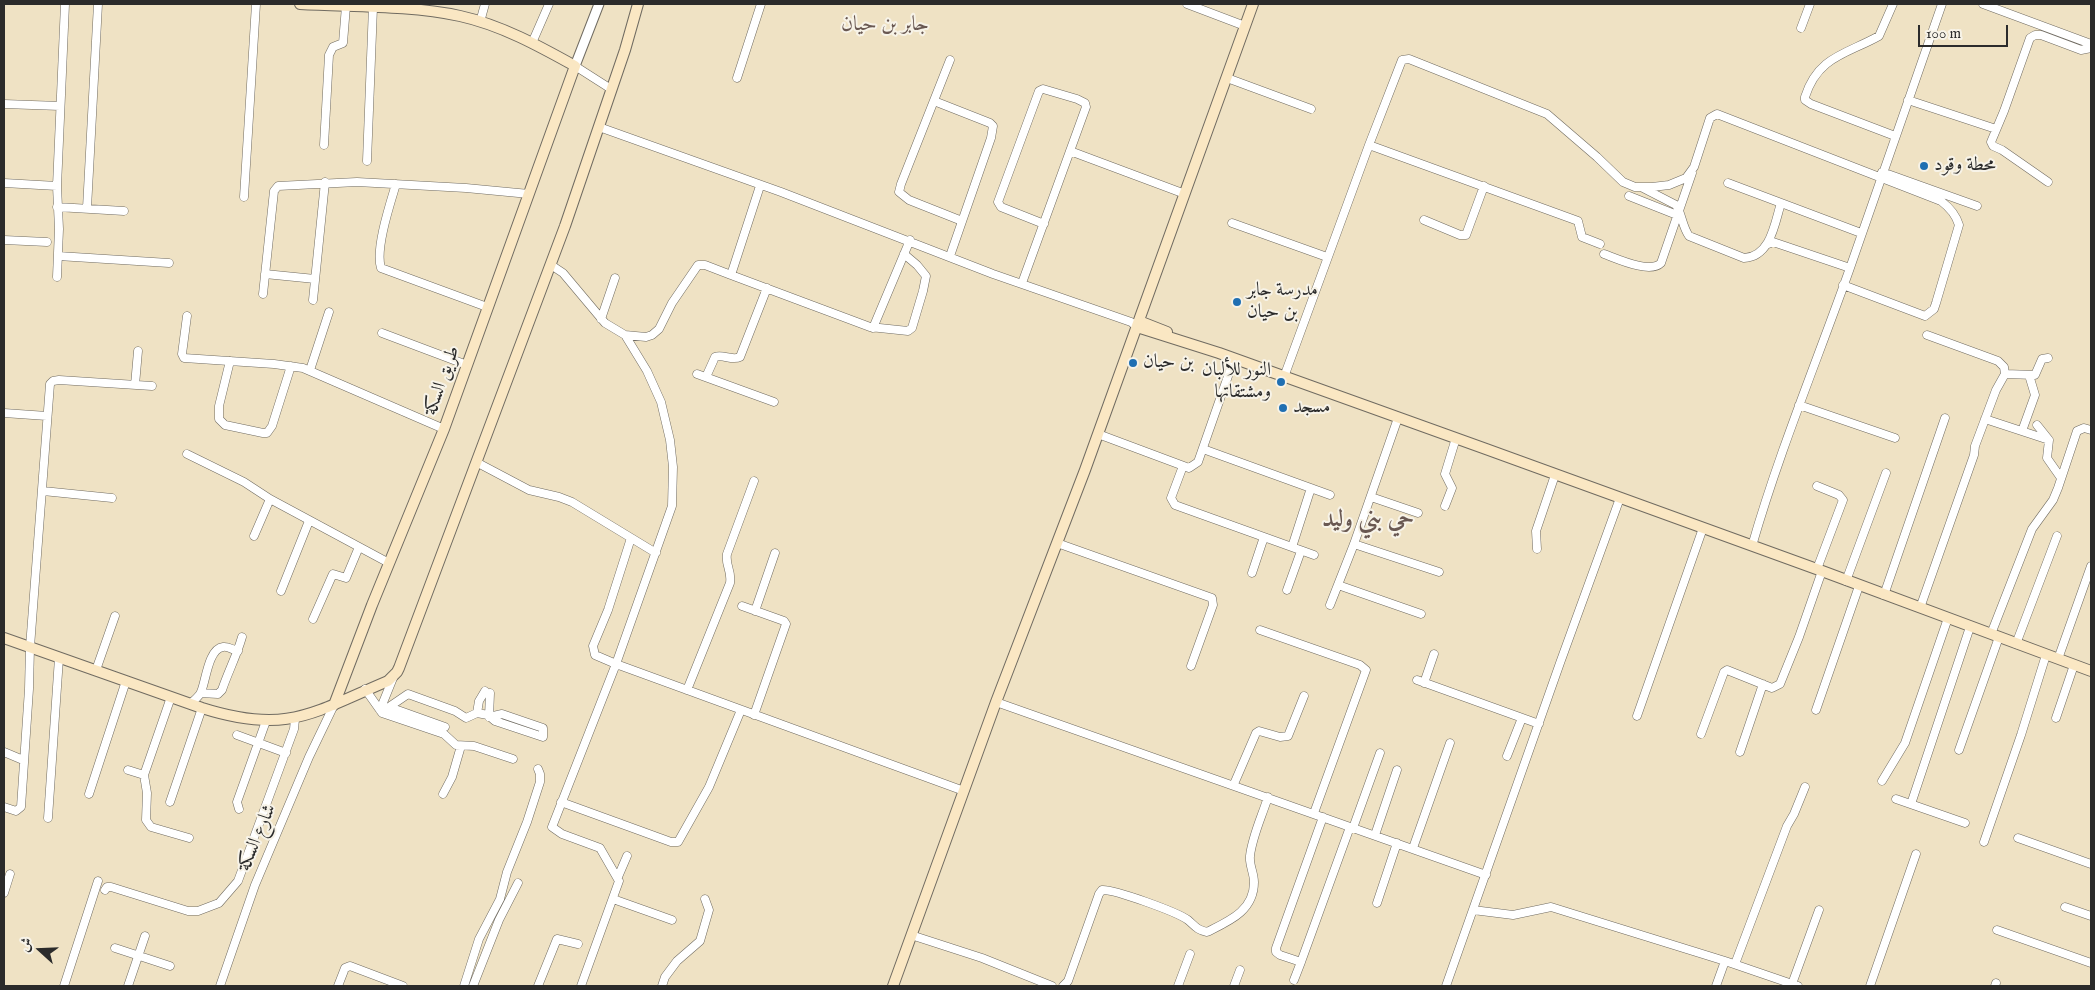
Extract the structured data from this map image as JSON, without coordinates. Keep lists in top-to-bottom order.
{
  "streets": {
    "main road": ["طريق السكة"],
    "street": ["شارع السكة"]
  },
  "crossings": [
    ["طريق السكة", "شارع السكة"]
  ],
  "districts": ["جابر بن حيان", "حي بني وليد"],
  "places": [
    "محطة وقود",
    "مدرسة جابر بن حيان",
    "بن حيان",
    "النور للألبان ومشتقاتها",
    "مسجد"
  ],
  "scale_bar": "100 m",
  "north": "left"
}
